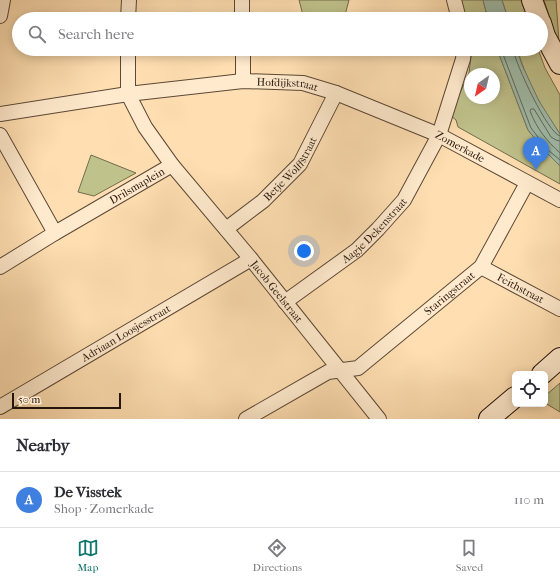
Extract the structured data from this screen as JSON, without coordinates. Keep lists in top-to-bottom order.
{
  "streets": {
    "street": [
      "Hofdijkstraat",
      "Zomerkade",
      "Betje Wolffstraat",
      "Drilsmaplein",
      "Aagje Dekenstraat",
      "Feithstraat",
      "Jacob Geelstraat",
      "Staringstraat",
      "Adriaan Loosjesstraat"
    ]
  },
  "crossings": [
    ["Hofdijkstraat", "Zomerkade"],
    ["Hofdijkstraat", "Betje Wolffstraat"],
    ["Hofdijkstraat", "Drilsmaplein"],
    ["Hofdijkstraat", "Aagje Dekenstraat"],
    ["Zomerkade", "Aagje Dekenstraat"],
    ["Zomerkade", "Staringstraat"],
    ["Betje Wolffstraat", "Jacob Geelstraat"],
    ["Drilsmaplein", "Jacob Geelstraat"],
    ["Aagje Dekenstraat", "Jacob Geelstraat"],
    ["Feithstraat", "Staringstraat"],
    ["Jacob Geelstraat", "Staringstraat"],
    ["Jacob Geelstraat", "Adriaan Loosjesstraat"]
  ],
  "scale_bar": "50 m",
  "north": "bottom left",
  "page": {
    "search": "Search here",
    "pins": "A",
    "scale": "50 m",
    "heading": "Nearby",
    "list": [
      {
        "mark": "A",
        "name": "De Visstek",
        "note": "Shop · Zomerkade",
        "value": "110 m"
      }
    ],
    "nav": ["Map", "Directions", "Saved"]
  }
}
